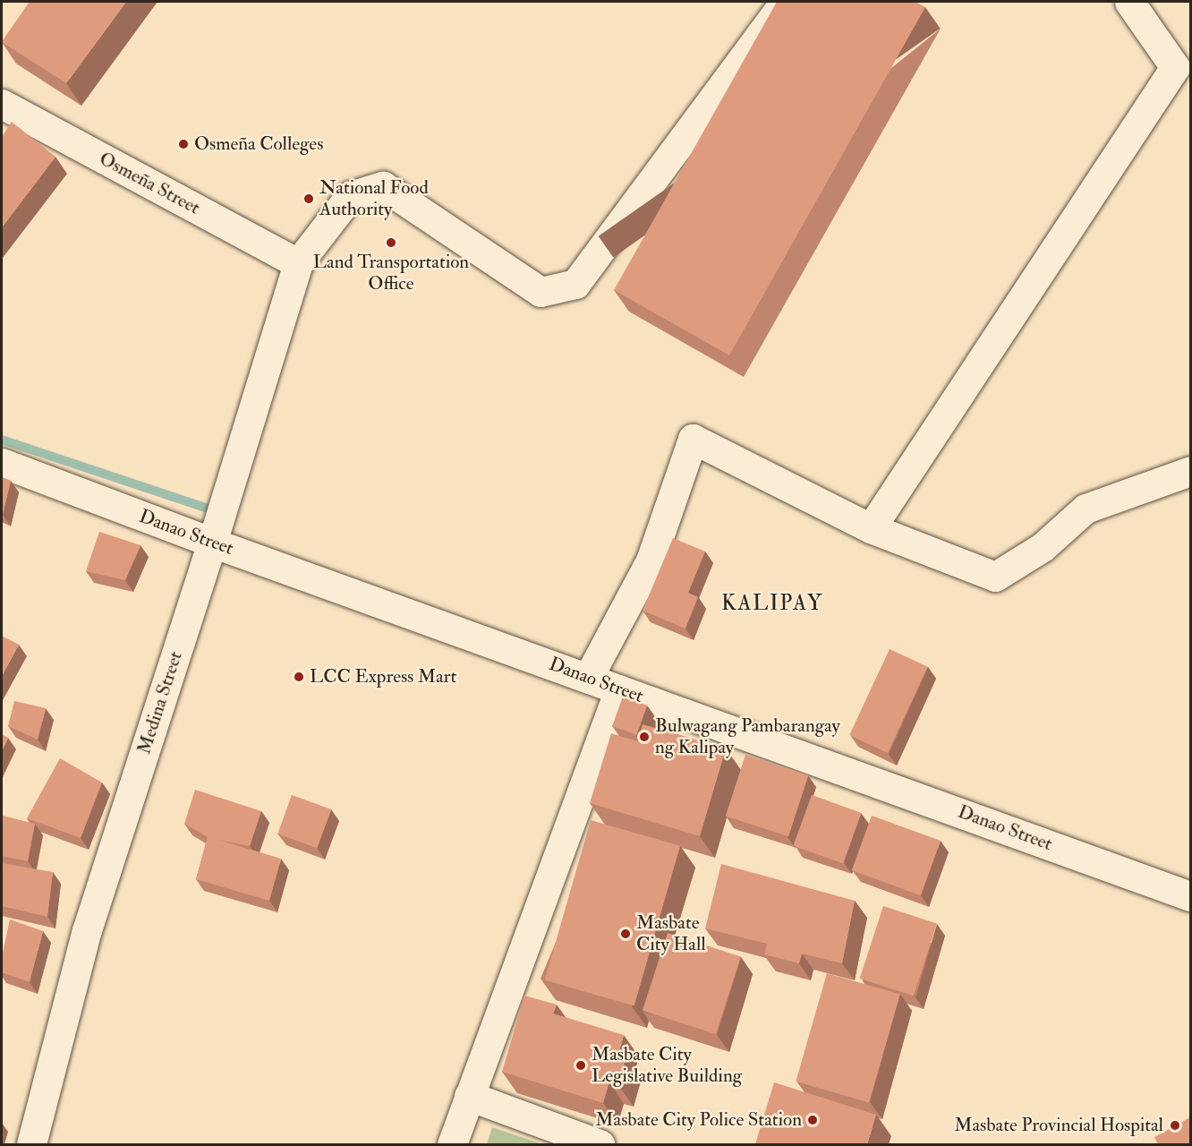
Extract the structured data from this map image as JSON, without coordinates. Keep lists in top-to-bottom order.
{
  "streets": {
    "street": ["Osmeña Street", "Danao Street", "Medina Street"]
  },
  "crossings": [
    ["Osmeña Street", "Medina Street"],
    ["Danao Street", "Medina Street"]
  ],
  "districts": ["KALIPAY"],
  "places": [
    "Osmeña Colleges",
    "National Food Authority",
    "Land Transportation Office",
    "LCC Express Mart",
    "Bulwagang Pambarangay ng Kalipay",
    "Masbate City Hall",
    "Masbate City Legislative Building",
    "Masbate City Police Station",
    "Masbate Provincial Hospital"
  ]
}
